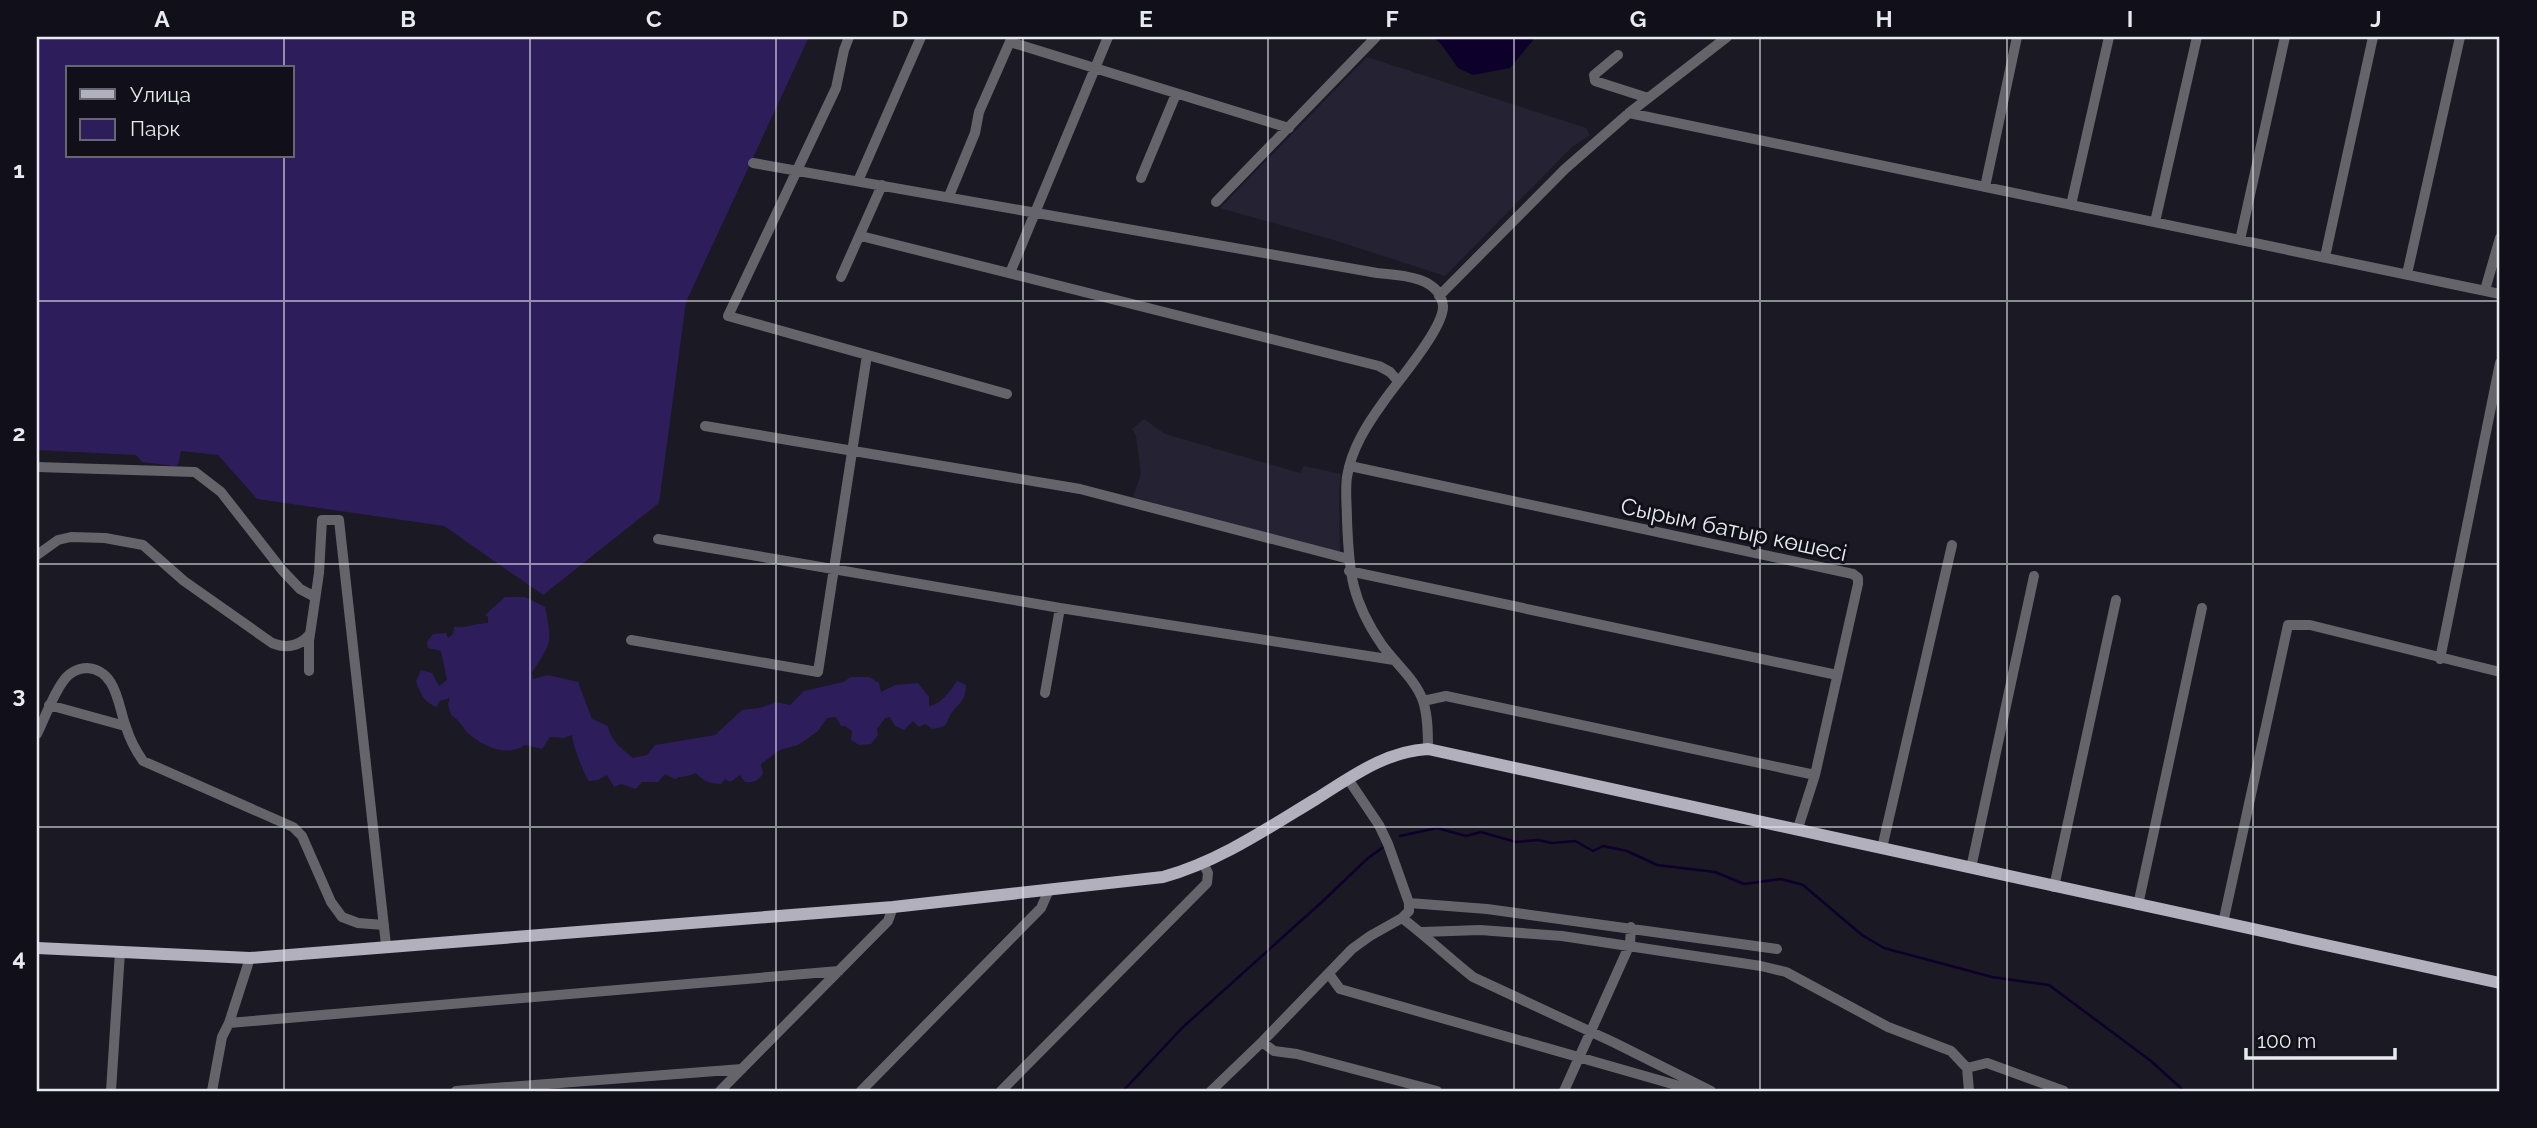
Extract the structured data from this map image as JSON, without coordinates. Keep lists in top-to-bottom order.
{
  "streets": {
    "street": ["Сырым батыр көшесі"]
  },
  "legend": ["Улица", "Парк"],
  "scale_bar": "100 m",
  "grid": {
    "columns": [
      "A",
      "B",
      "C",
      "D",
      "E",
      "F",
      "G",
      "H",
      "I",
      "J"
    ],
    "rows": [
      "1",
      "2",
      "3",
      "4"
    ]
  }
}
